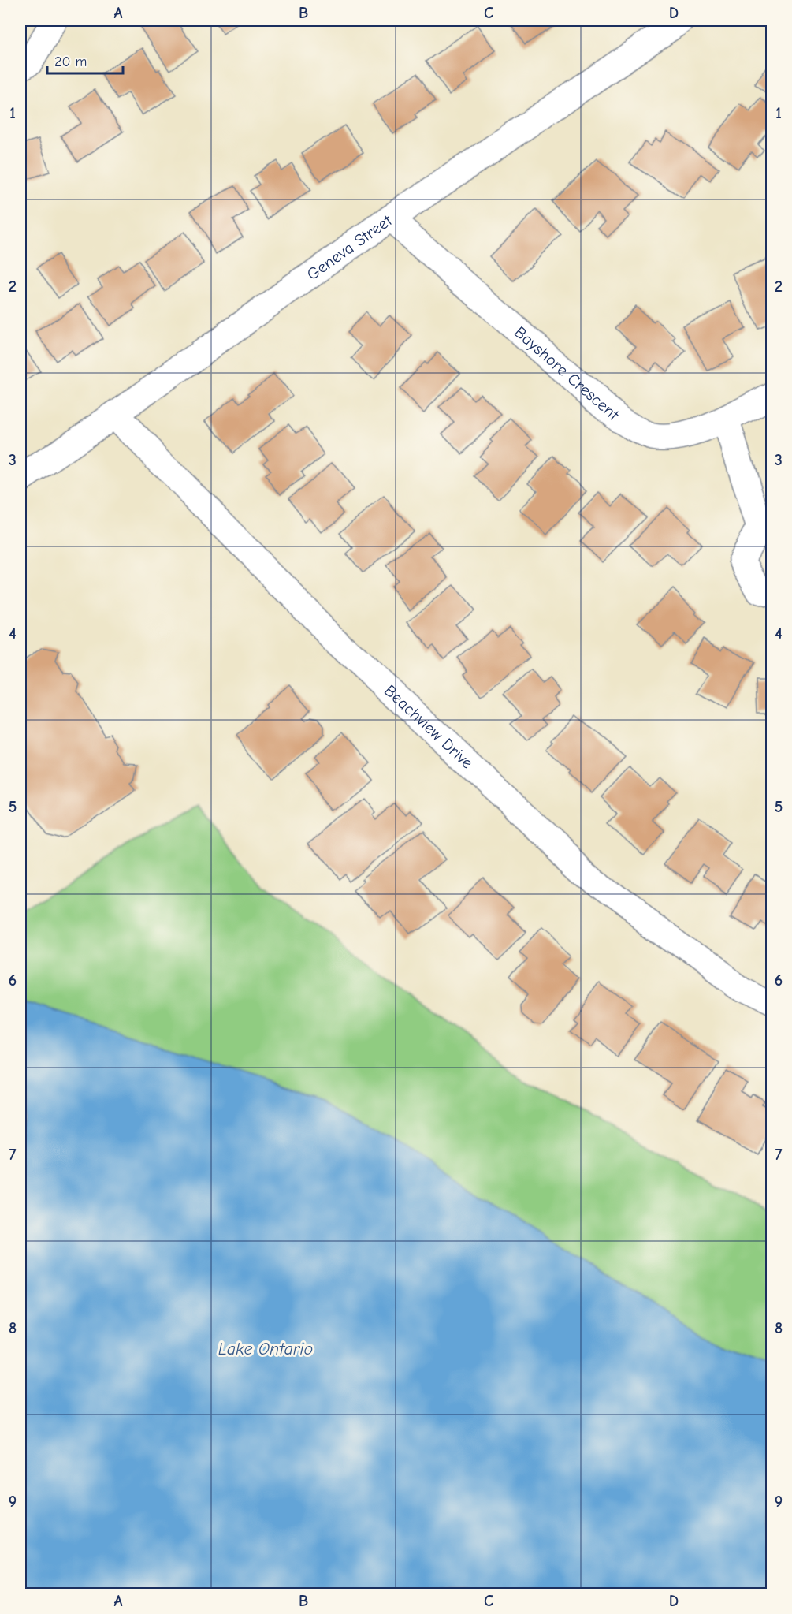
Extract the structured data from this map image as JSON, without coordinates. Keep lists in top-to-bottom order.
{
  "streets": {
    "street": ["Geneva Street", "Bayshore Crescent", "Beachview Drive"]
  },
  "crossings": [
    ["Geneva Street", "Bayshore Crescent"],
    ["Geneva Street", "Beachview Drive"]
  ],
  "water": ["Lake Ontario"],
  "scale_bar": "20 m",
  "grid": {
    "columns": [
      "A",
      "B",
      "C",
      "D"
    ],
    "rows": [
      "1",
      "2",
      "3",
      "4",
      "5",
      "6",
      "7",
      "8",
      "9"
    ]
  }
}
